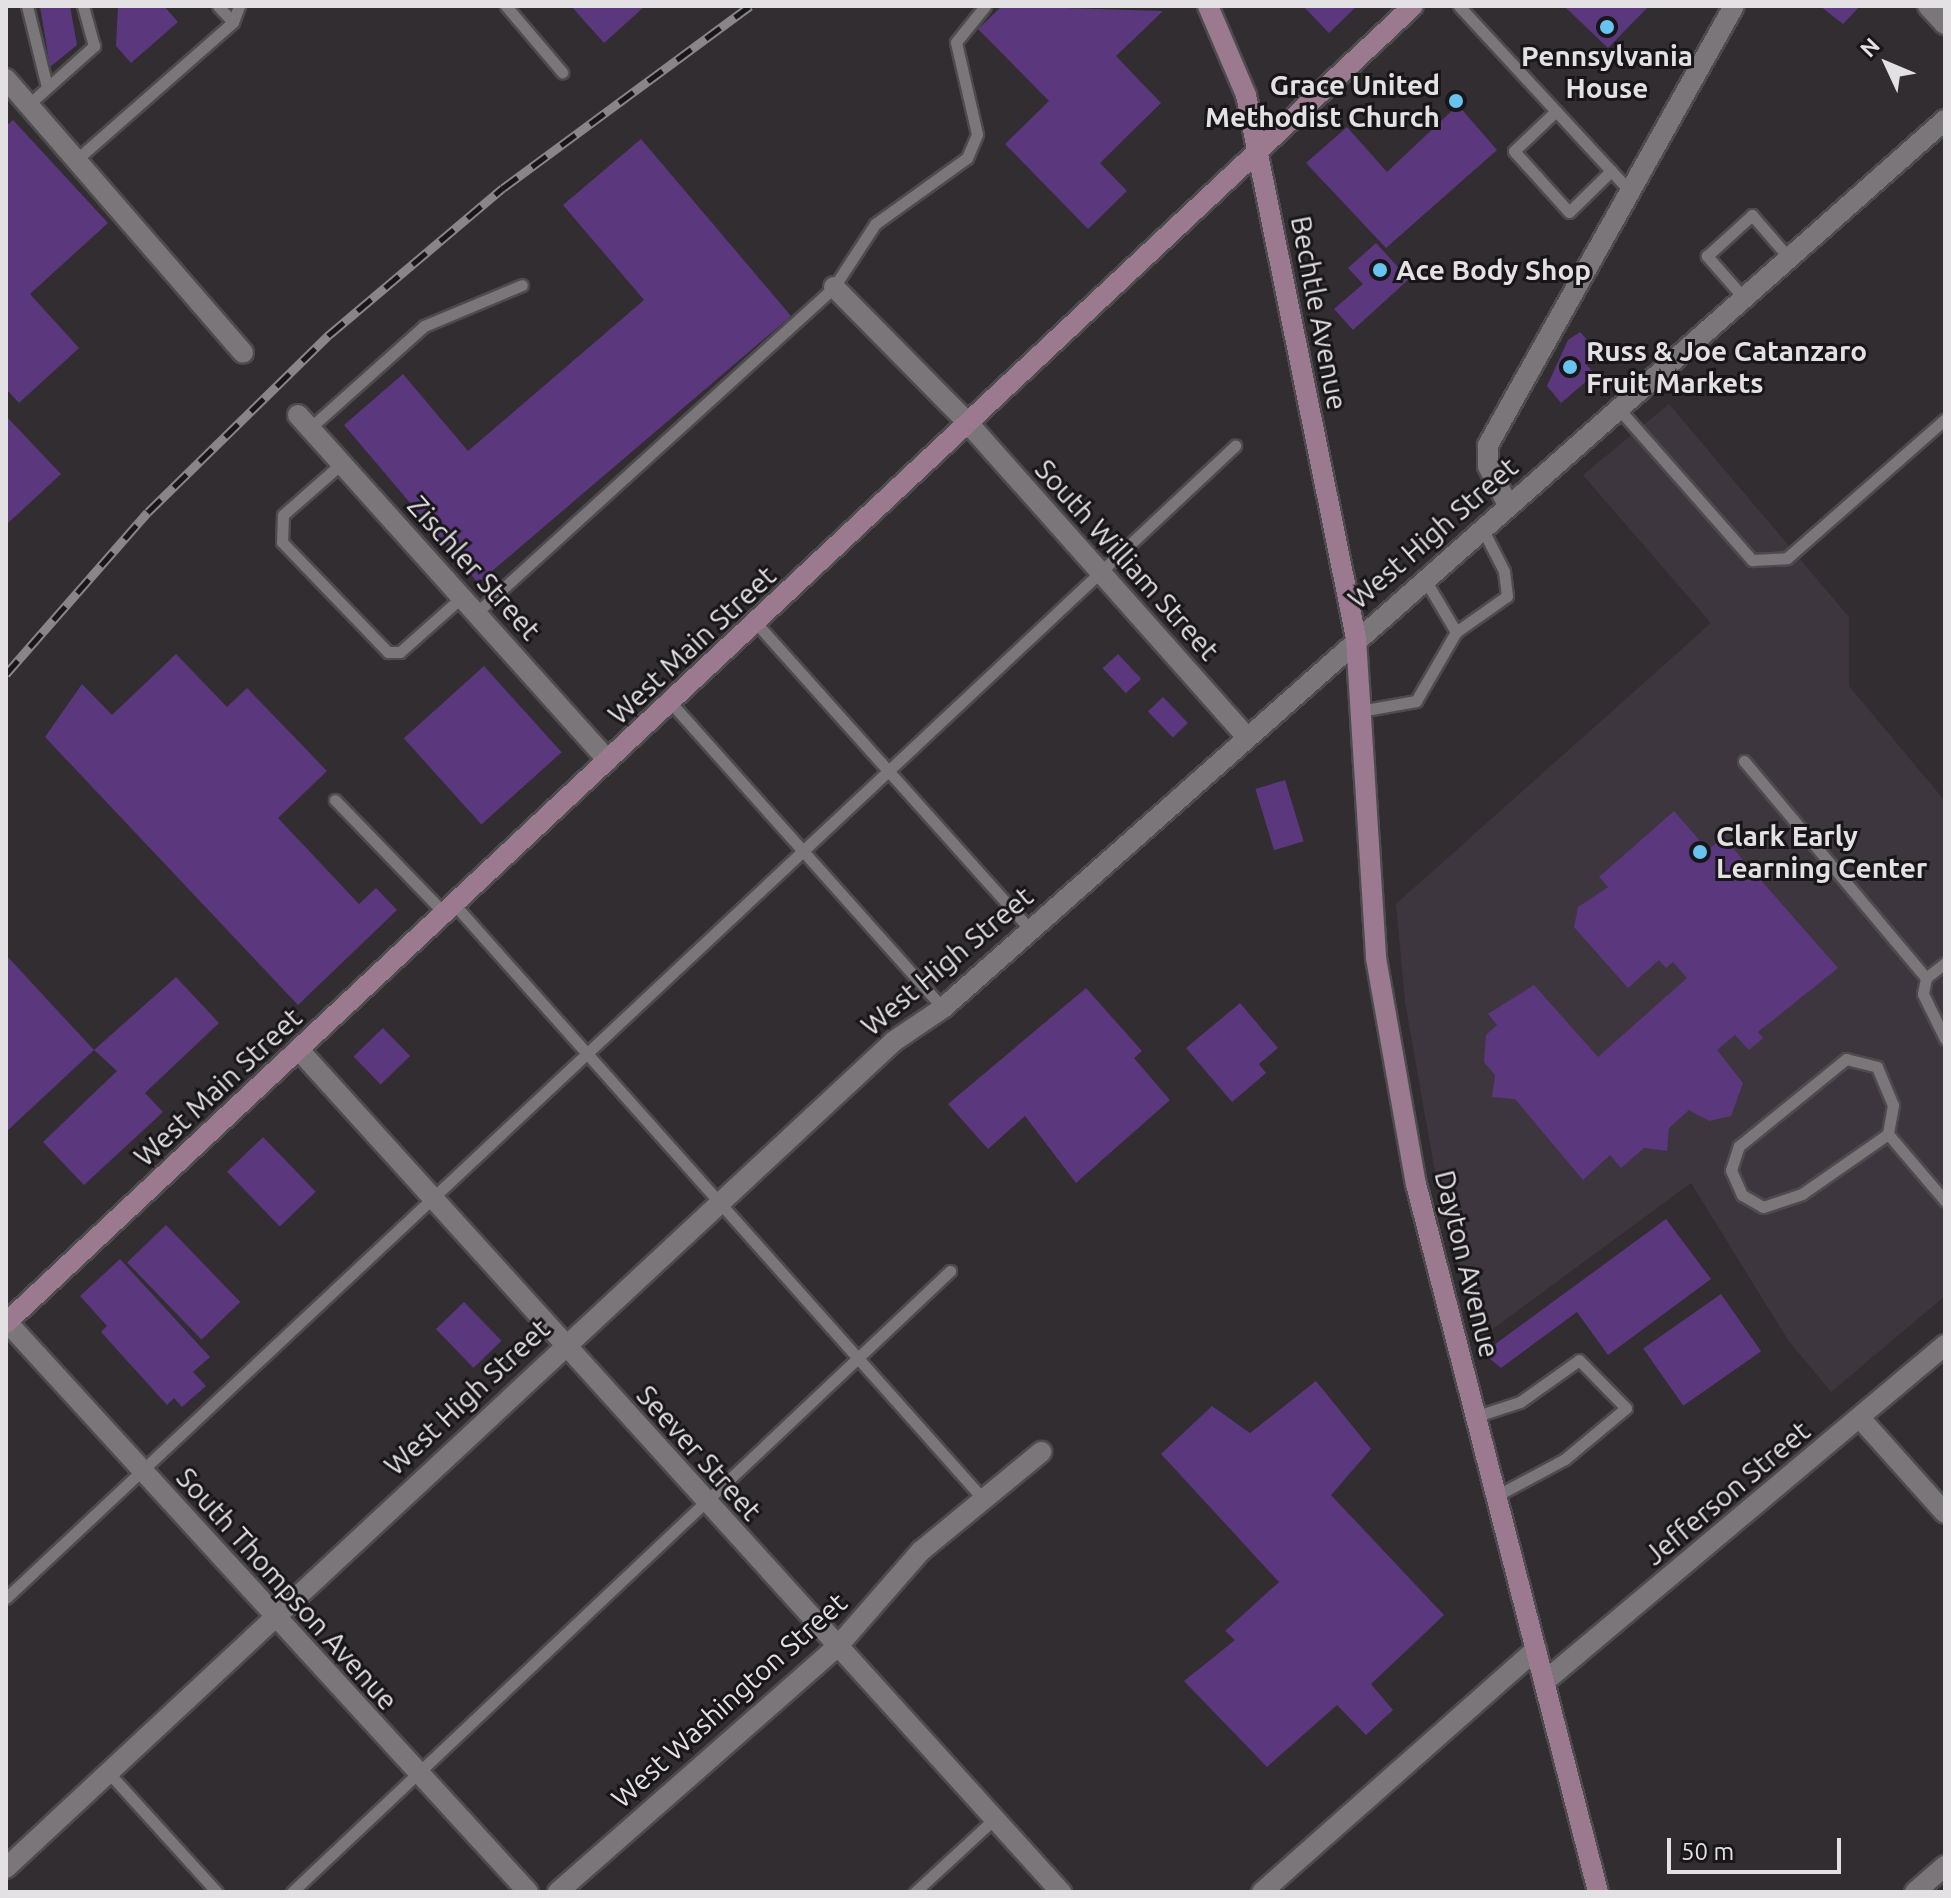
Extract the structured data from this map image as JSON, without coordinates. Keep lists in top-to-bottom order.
{
  "streets": {
    "main road": ["Bechtle Avenue", "West Main Street", "Dayton Avenue"],
    "street": [
      "West High Street",
      "South William Street",
      "Zischler Street",
      "Seever Street",
      "Jefferson Street",
      "South Thompson Avenue",
      "West Washington Street"
    ]
  },
  "crossings": [
    ["Bechtle Avenue", "West High Street"],
    ["Bechtle Avenue", "West Main Street"],
    ["Bechtle Avenue", "Dayton Avenue"],
    ["West High Street", "South William Street"],
    ["West High Street", "Dayton Avenue"],
    ["West High Street", "Seever Street"],
    ["West High Street", "South Thompson Avenue"],
    ["South William Street", "West Main Street"],
    ["Zischler Street", "West Main Street"],
    ["West Main Street", "Seever Street"],
    ["West Main Street", "South Thompson Avenue"],
    ["Dayton Avenue", "Jefferson Street"],
    ["Seever Street", "West Washington Street"]
  ],
  "places": [
    "Pennsylvania House",
    "Grace United Methodist Church",
    "Ace Body Shop",
    "Russ & Joe Catanzaro Fruit Markets",
    "Clark Early Learning Center"
  ],
  "scale_bar": "50 m",
  "north": "top left"
}
